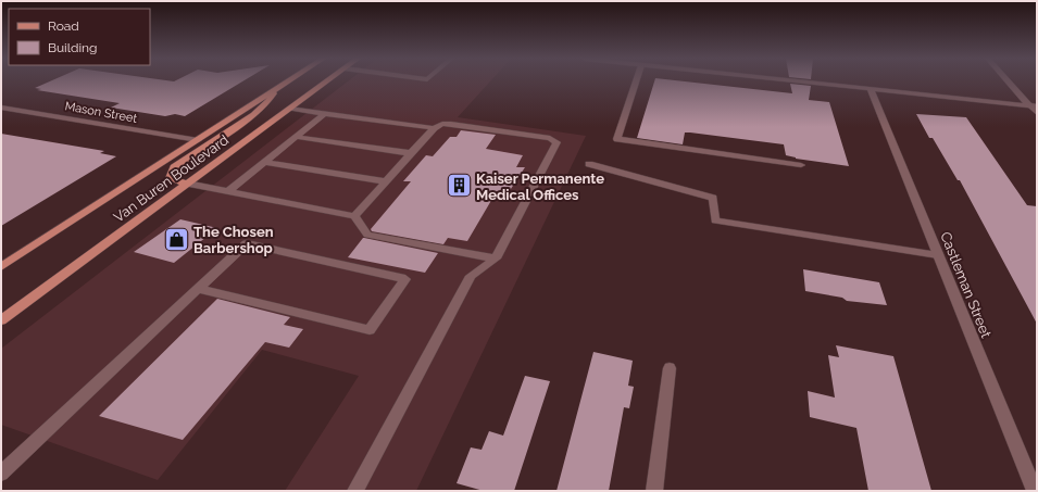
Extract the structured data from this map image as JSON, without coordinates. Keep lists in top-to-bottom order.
{
  "streets": {
    "main road": ["Van Buren Boulevard"],
    "street": ["Mason Street", "Castleman Street"]
  },
  "crossings": [
    ["Mason Street", "Van Buren Boulevard"]
  ],
  "places": {
    "building": ["Kaiser Permanente Medical Offices"],
    "shop": ["The Chosen Barbershop"]
  },
  "legend": ["Road", "Building"]
}
